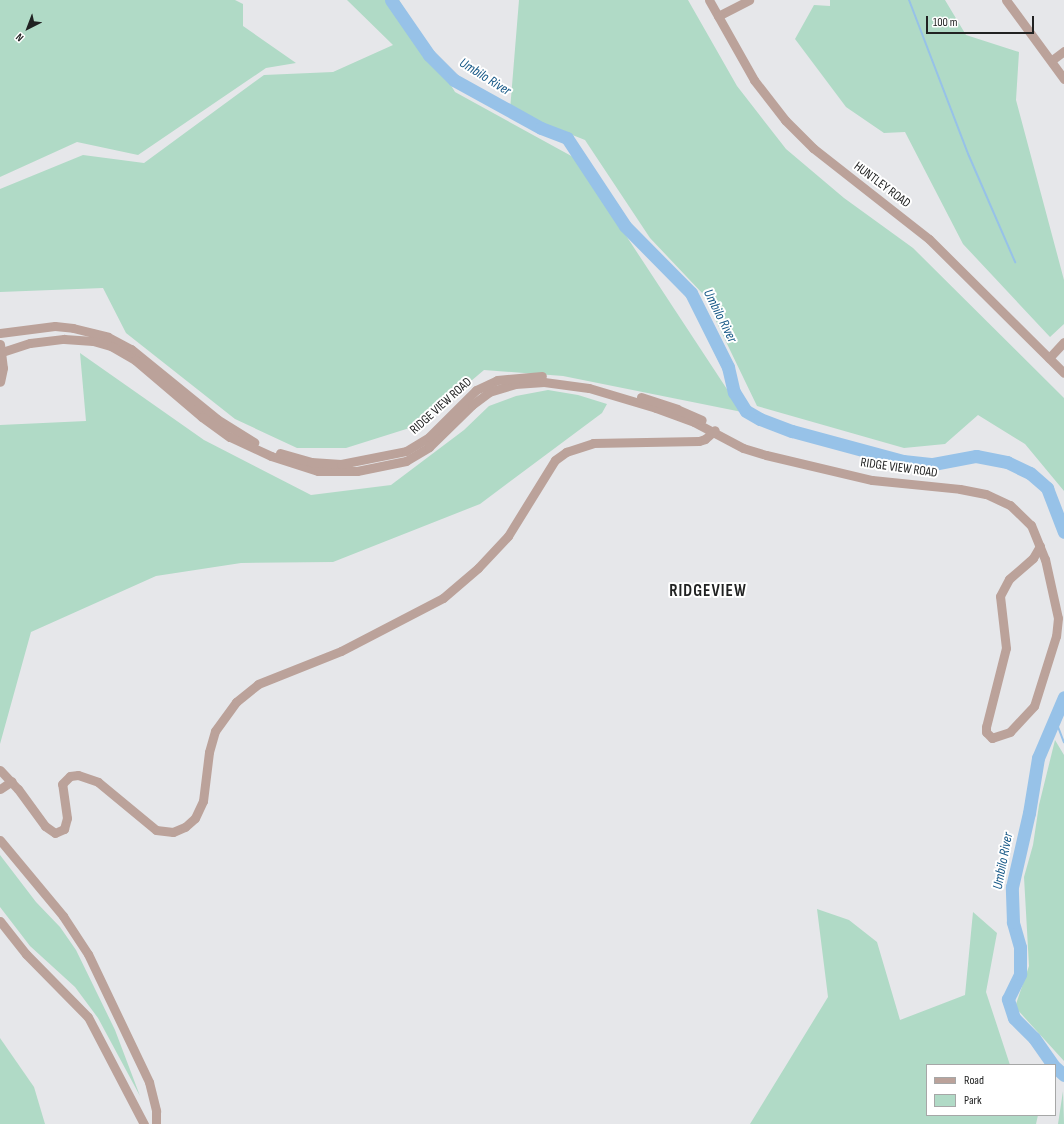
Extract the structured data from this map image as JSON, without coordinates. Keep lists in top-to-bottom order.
{
  "streets": {
    "street": ["HUNTLEY ROAD", "RIDGE VIEW ROAD"]
  },
  "districts": ["RIDGEVIEW"],
  "water": ["Umbilo River"],
  "legend": ["Road", "Park"],
  "scale_bar": "100 m",
  "north": "bottom left"
}
